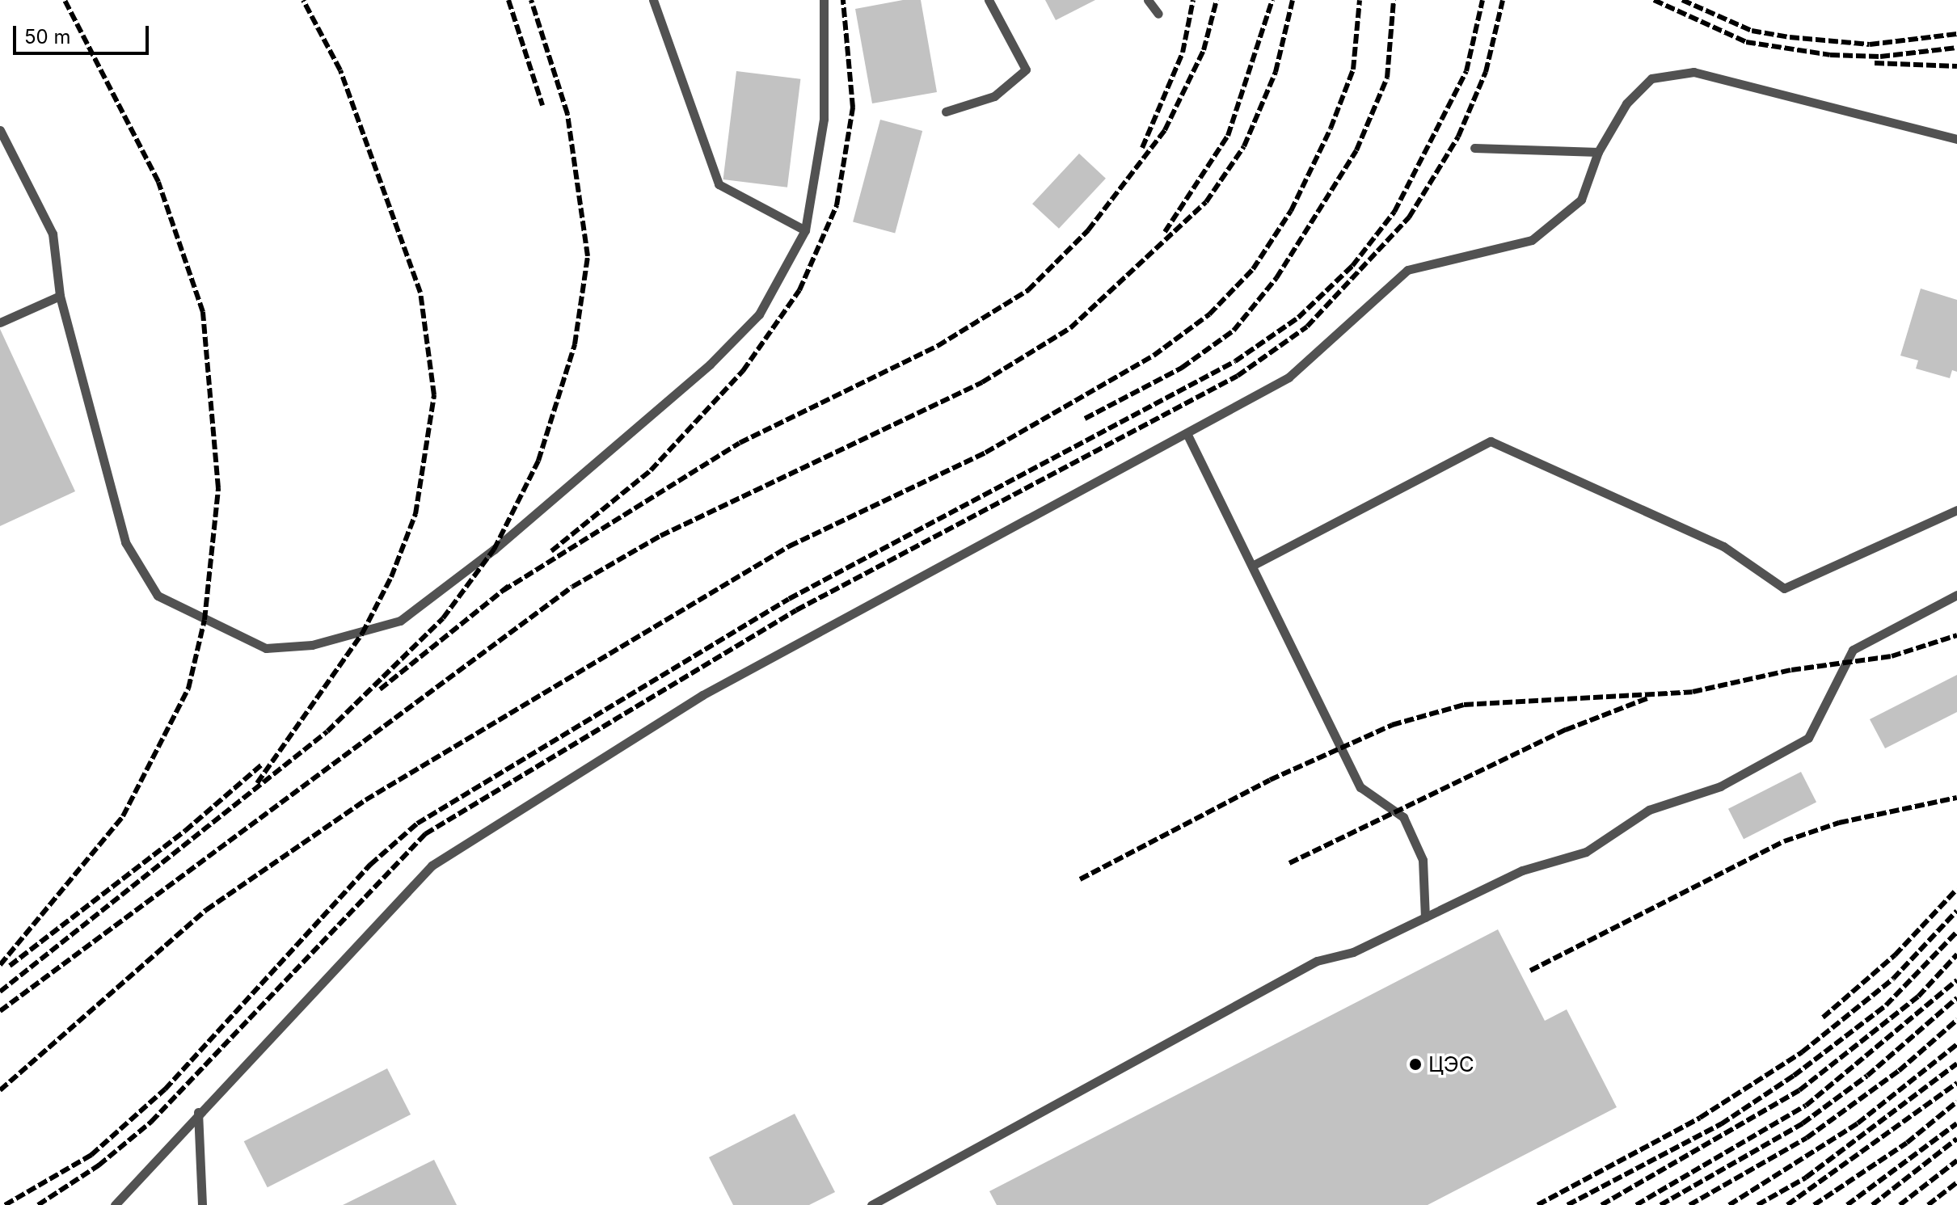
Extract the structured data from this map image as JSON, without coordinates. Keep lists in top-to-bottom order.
{
  "places": ["ЦЭС"],
  "scale_bar": "50 m"
}
